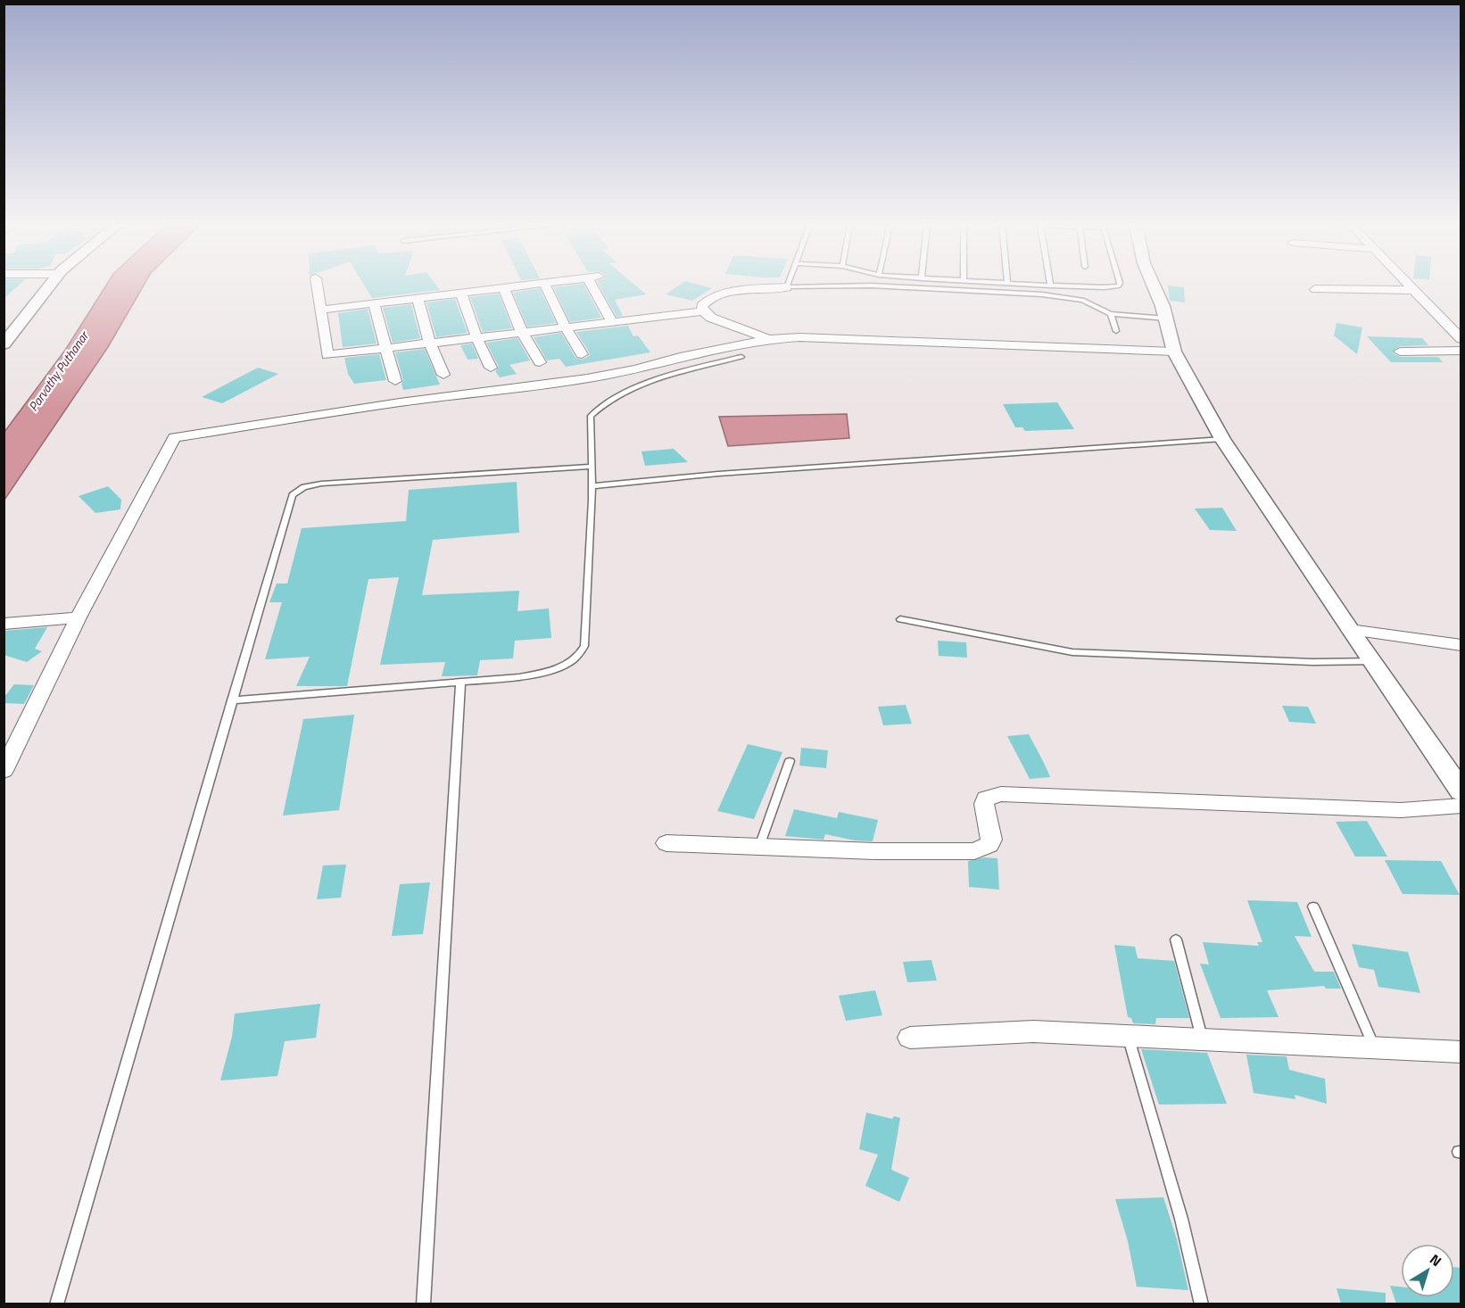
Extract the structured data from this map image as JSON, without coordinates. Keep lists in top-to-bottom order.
{
  "water": ["Parvathy Puthanar"],
  "north": "top right"
}
